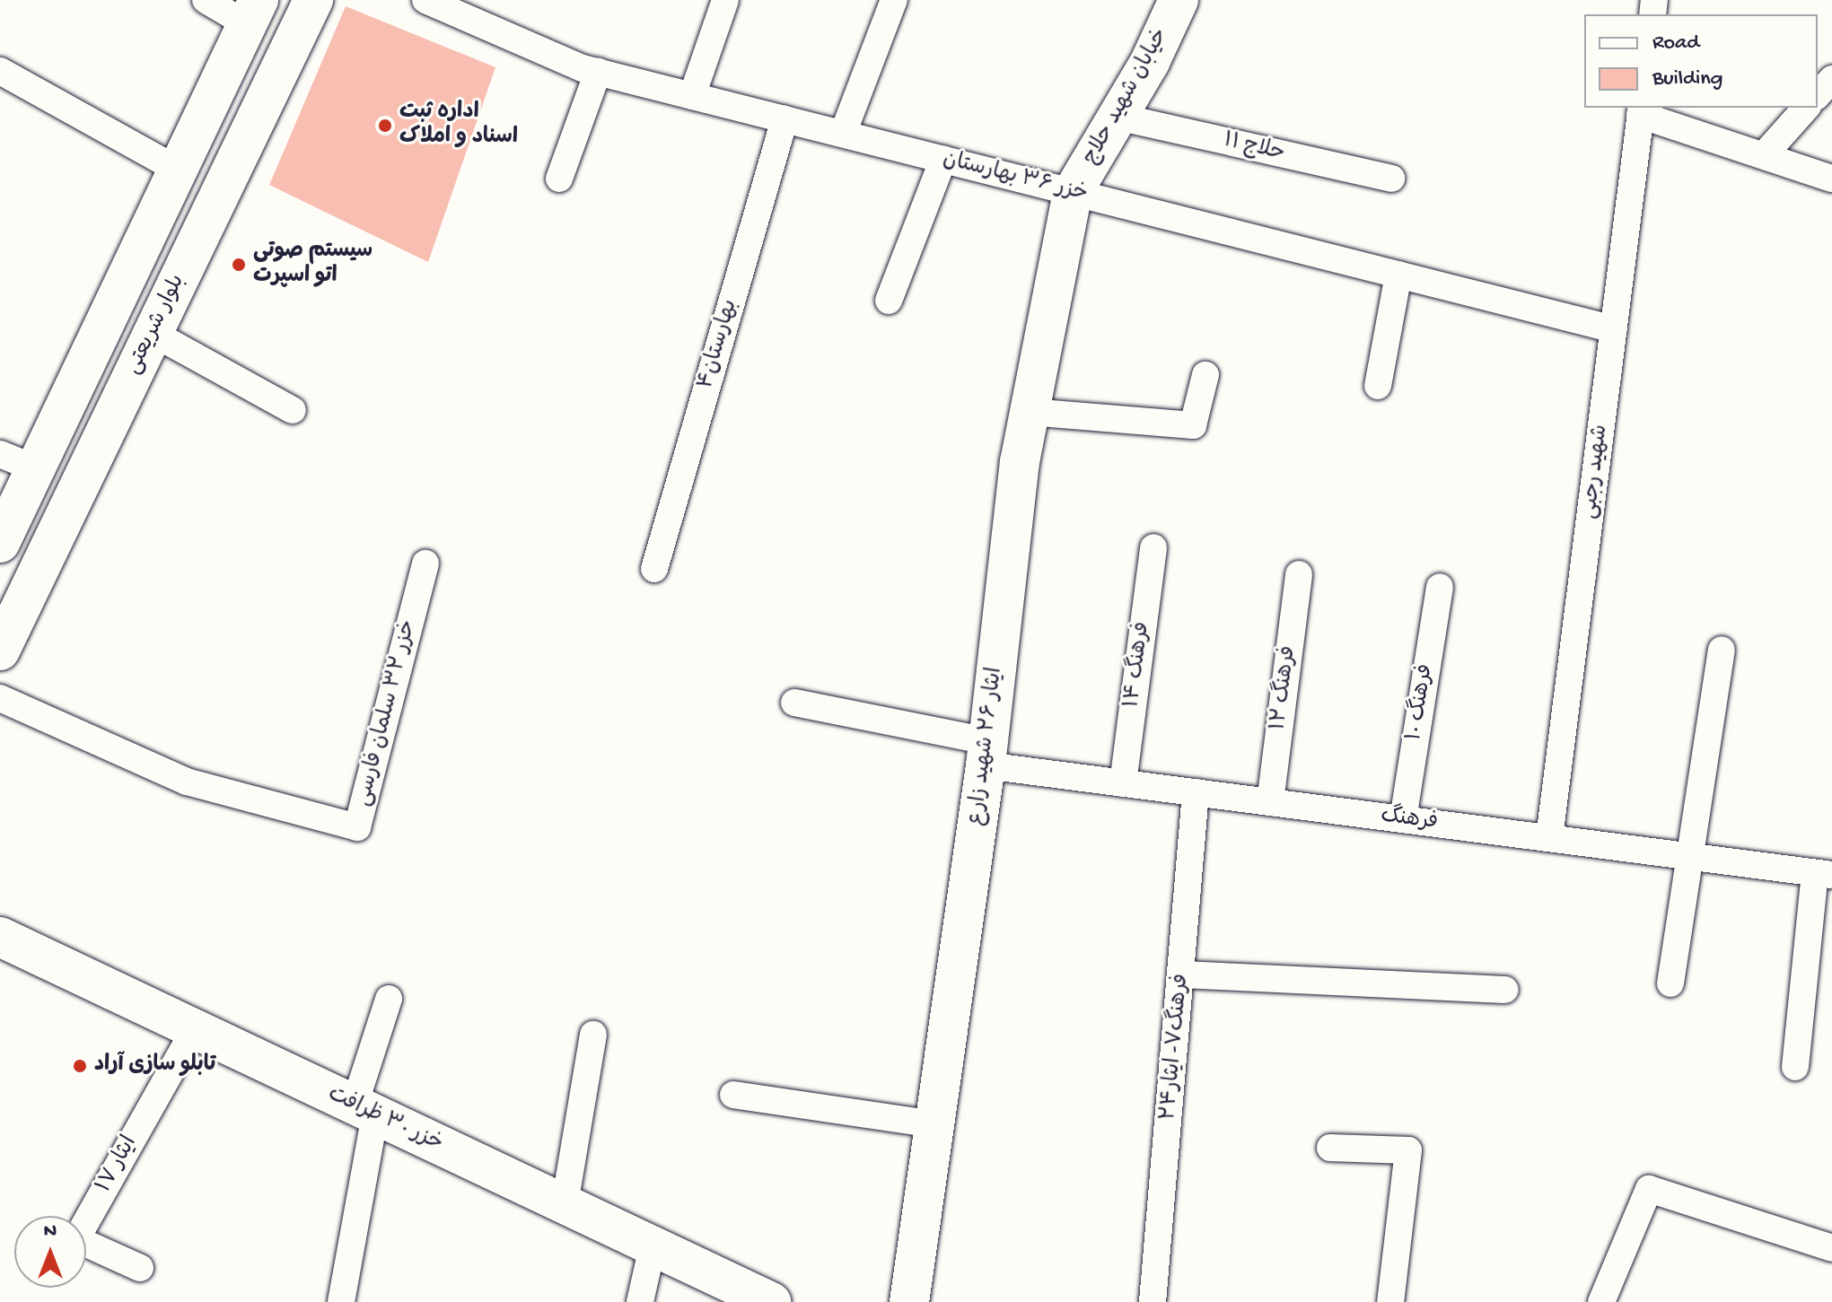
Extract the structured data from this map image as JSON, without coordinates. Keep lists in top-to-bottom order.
{
  "streets": {
    "street": [
      "خیابان شهید حلاج",
      "حلاج ۱۱",
      "خزر ۳۶ بهارستان",
      "بلوار شریعتی",
      "بهارستان۴",
      "شهید رجبی",
      "فرهنگ ۱۴",
      "فرهنگ ۱۲",
      "فرهنگ ۱۰",
      "خزر ۳۲ سلمان فارسی",
      "ایثار ۲۶ شهید زارع",
      "فرهنگ",
      "فرهنگ۷- ایثار۲۴",
      "خزر ۳۰ ظرافت",
      "ایثار ۱۷"
    ]
  },
  "crossings": [
    ["خیابان شهید حلاج", "حلاج ۱۱"],
    ["خیابان شهید حلاج", "خزر ۳۶ بهارستان"],
    ["خیابان شهید حلاج", "ایثار ۲۶ شهید زارع"],
    ["خزر ۳۶ بهارستان", "بهارستان۴"],
    ["خزر ۳۶ بهارستان", "شهید رجبی"],
    ["خزر ۳۶ بهارستان", "ایثار ۲۶ شهید زارع"],
    ["شهید رجبی", "فرهنگ"],
    ["فرهنگ ۱۴", "فرهنگ"],
    ["فرهنگ ۱۲", "فرهنگ"],
    ["فرهنگ ۱۰", "فرهنگ"],
    ["ایثار ۲۶ شهید زارع", "فرهنگ"],
    ["فرهنگ", "فرهنگ۷- ایثار۲۴"],
    ["خزر ۳۰ ظرافت", "ایثار ۱۷"]
  ],
  "places": ["اداره ثبت اسناد و املاک", "سیستم صوتی اتو اسپرت", "تابلو سازی آراد"],
  "legend": ["Road", "Building"],
  "north": "top"
}
